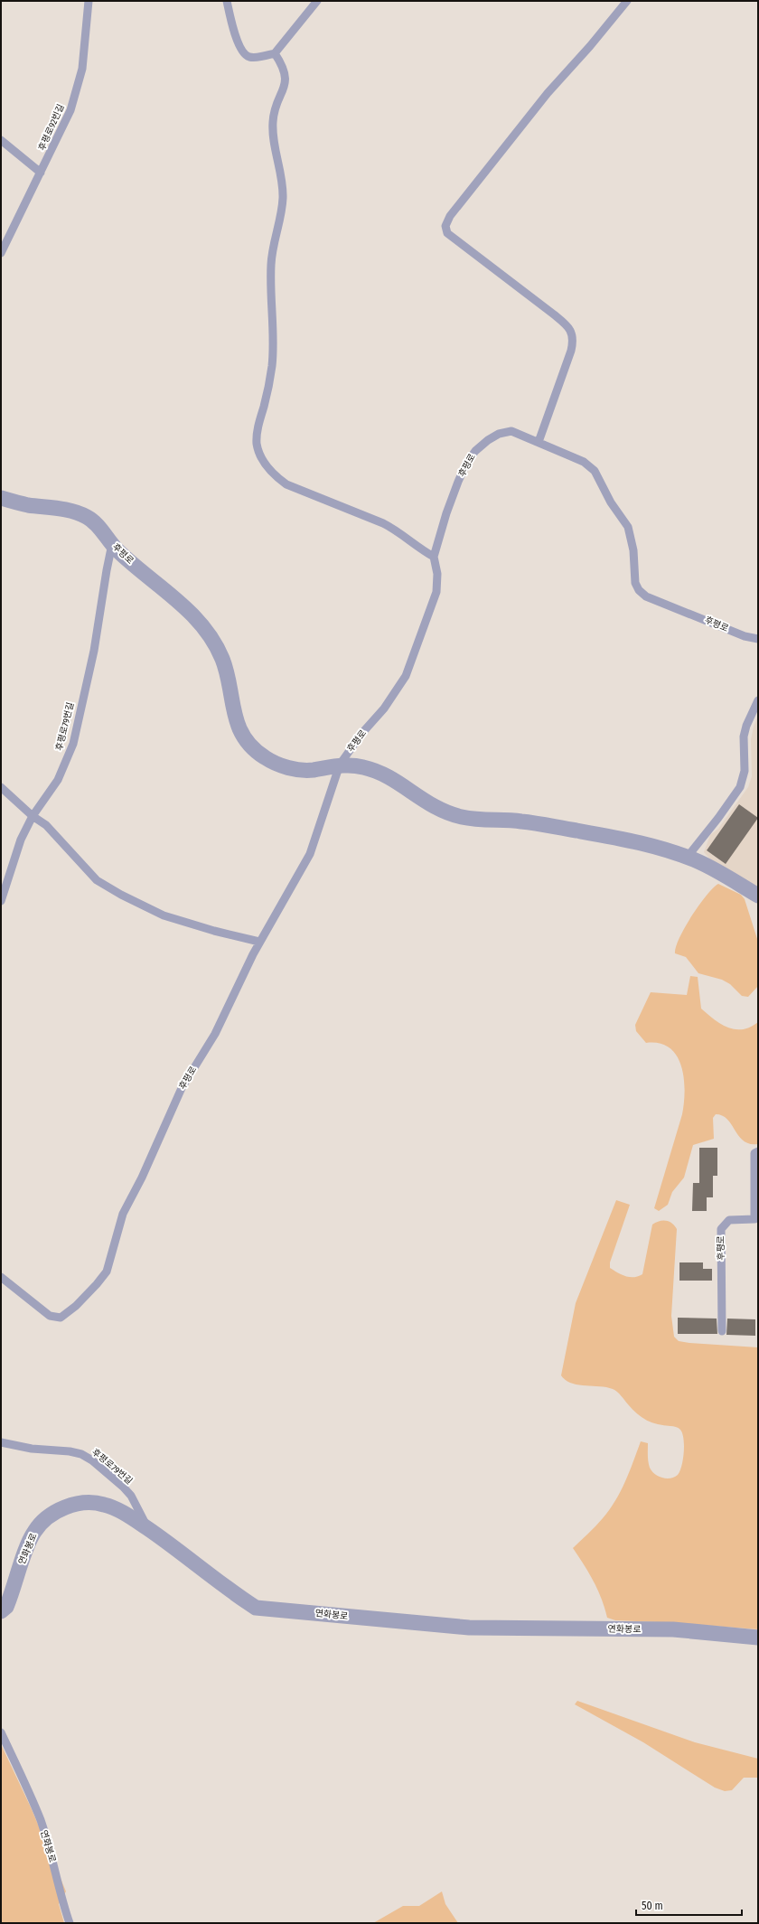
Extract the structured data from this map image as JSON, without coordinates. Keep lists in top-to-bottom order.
{
  "streets": {
    "street": ["후평로", "연화봉로"],
    "lane": ["후평로92번길", "후평로79번길"]
  },
  "crossings": [
    ["후평로", "후평로79번길"],
    ["후평로79번길", "연화봉로"]
  ],
  "scale_bar": "50 m"
}
